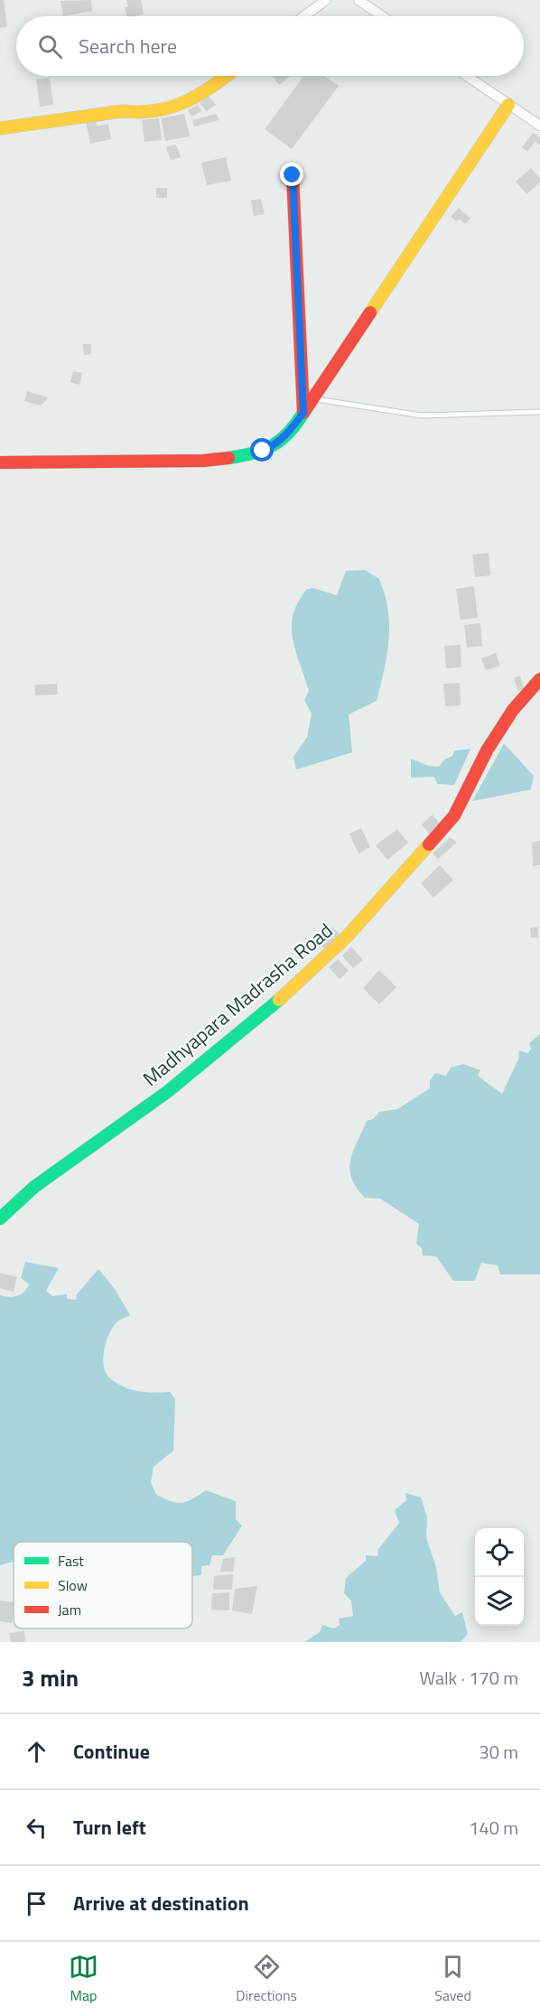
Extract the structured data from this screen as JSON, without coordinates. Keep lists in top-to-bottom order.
{
  "streets": {
    "street": ["Madhyapara Madrasha Road"]
  },
  "legend": ["Fast", "Slow", "Jam"],
  "page": {
    "search": "Search here",
    "heading": ["3 min", "Walk · 170 m"],
    "list": [
      ["Continue", "30 m"],
      ["Turn left", "140 m"],
      "Arrive at destination"
    ],
    "nav": ["Map", "Directions", "Saved"]
  }
}
